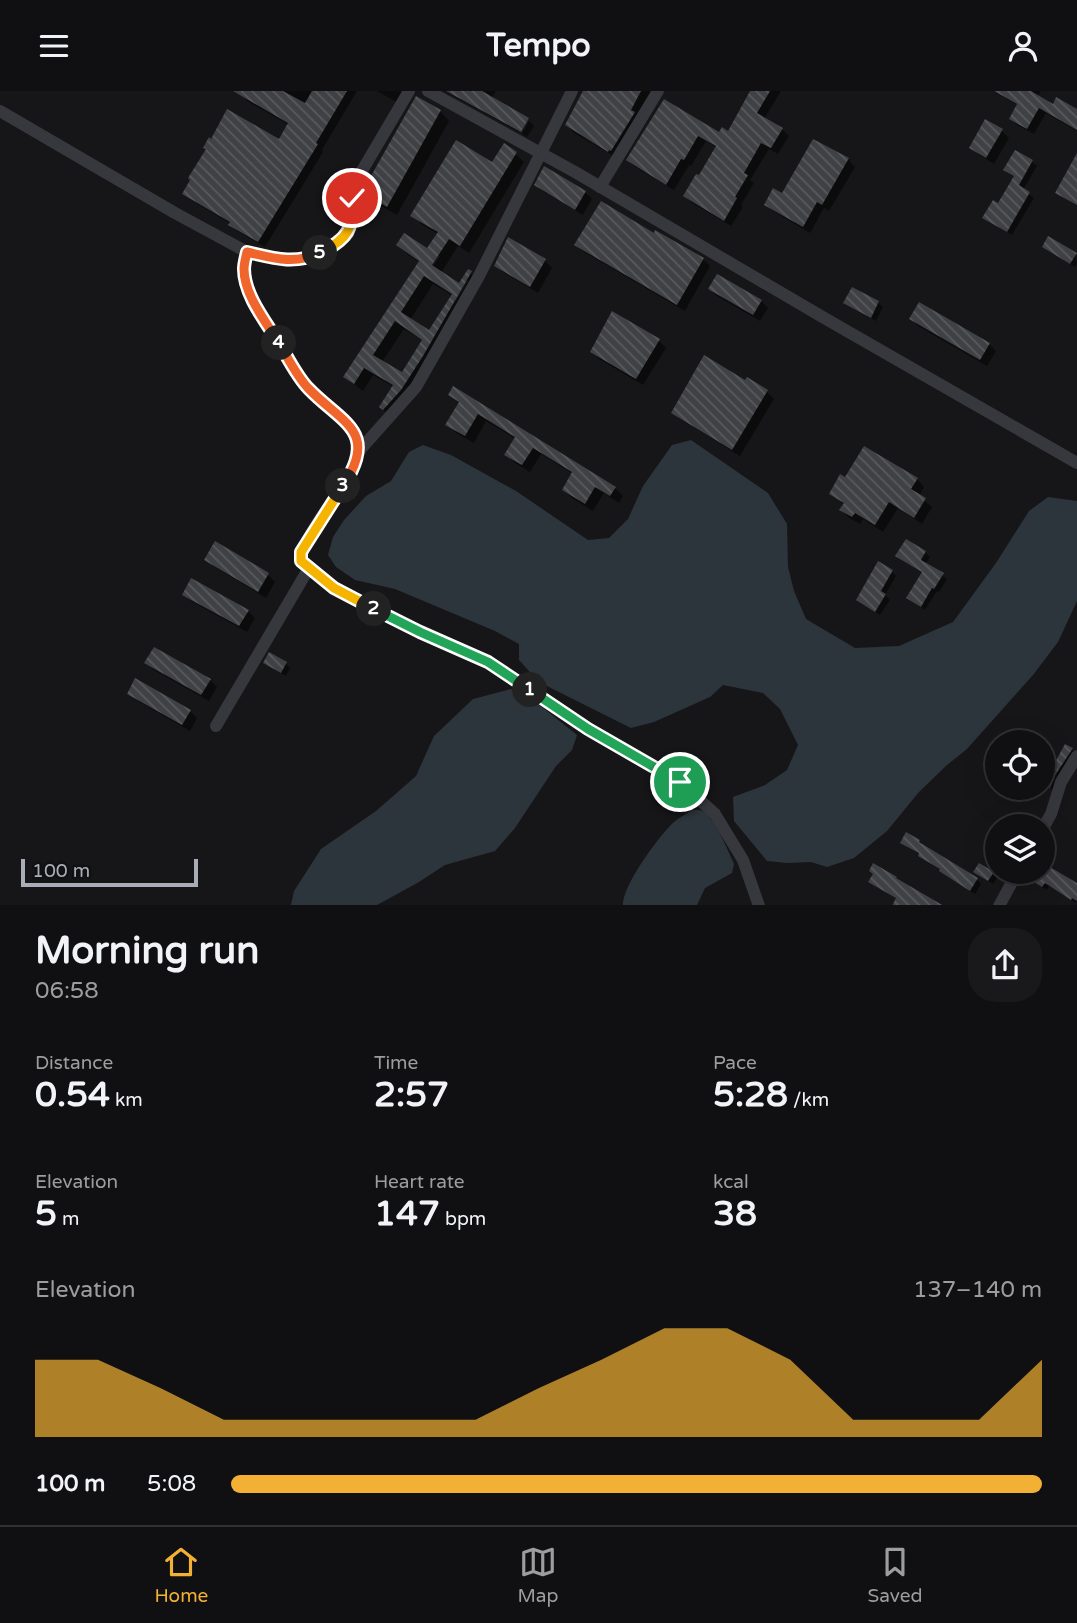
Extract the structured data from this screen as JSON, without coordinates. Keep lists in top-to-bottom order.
{
  "scale_bar": "100 m",
  "page": {
    "header": "Tempo",
    "pins": [
      "5",
      "4",
      "3",
      "2",
      "1"
    ],
    "scale": "100 m",
    "heading": ["Morning run", "06:58"],
    "stats": [
      ["Distance", "0.54 km"],
      ["Time", "2:57"],
      ["Pace", "5:28 /km"],
      ["Elevation", "5 m"],
      ["Heart rate", "147 bpm"],
      ["kcal", "38"]
    ],
    "chart": ["Elevation", "137–140 m"],
    "list": [
      {
        "name": "100 m",
        "note": "5:08"
      }
    ],
    "tabs": ["Home", "Map", "Saved"]
  }
}
